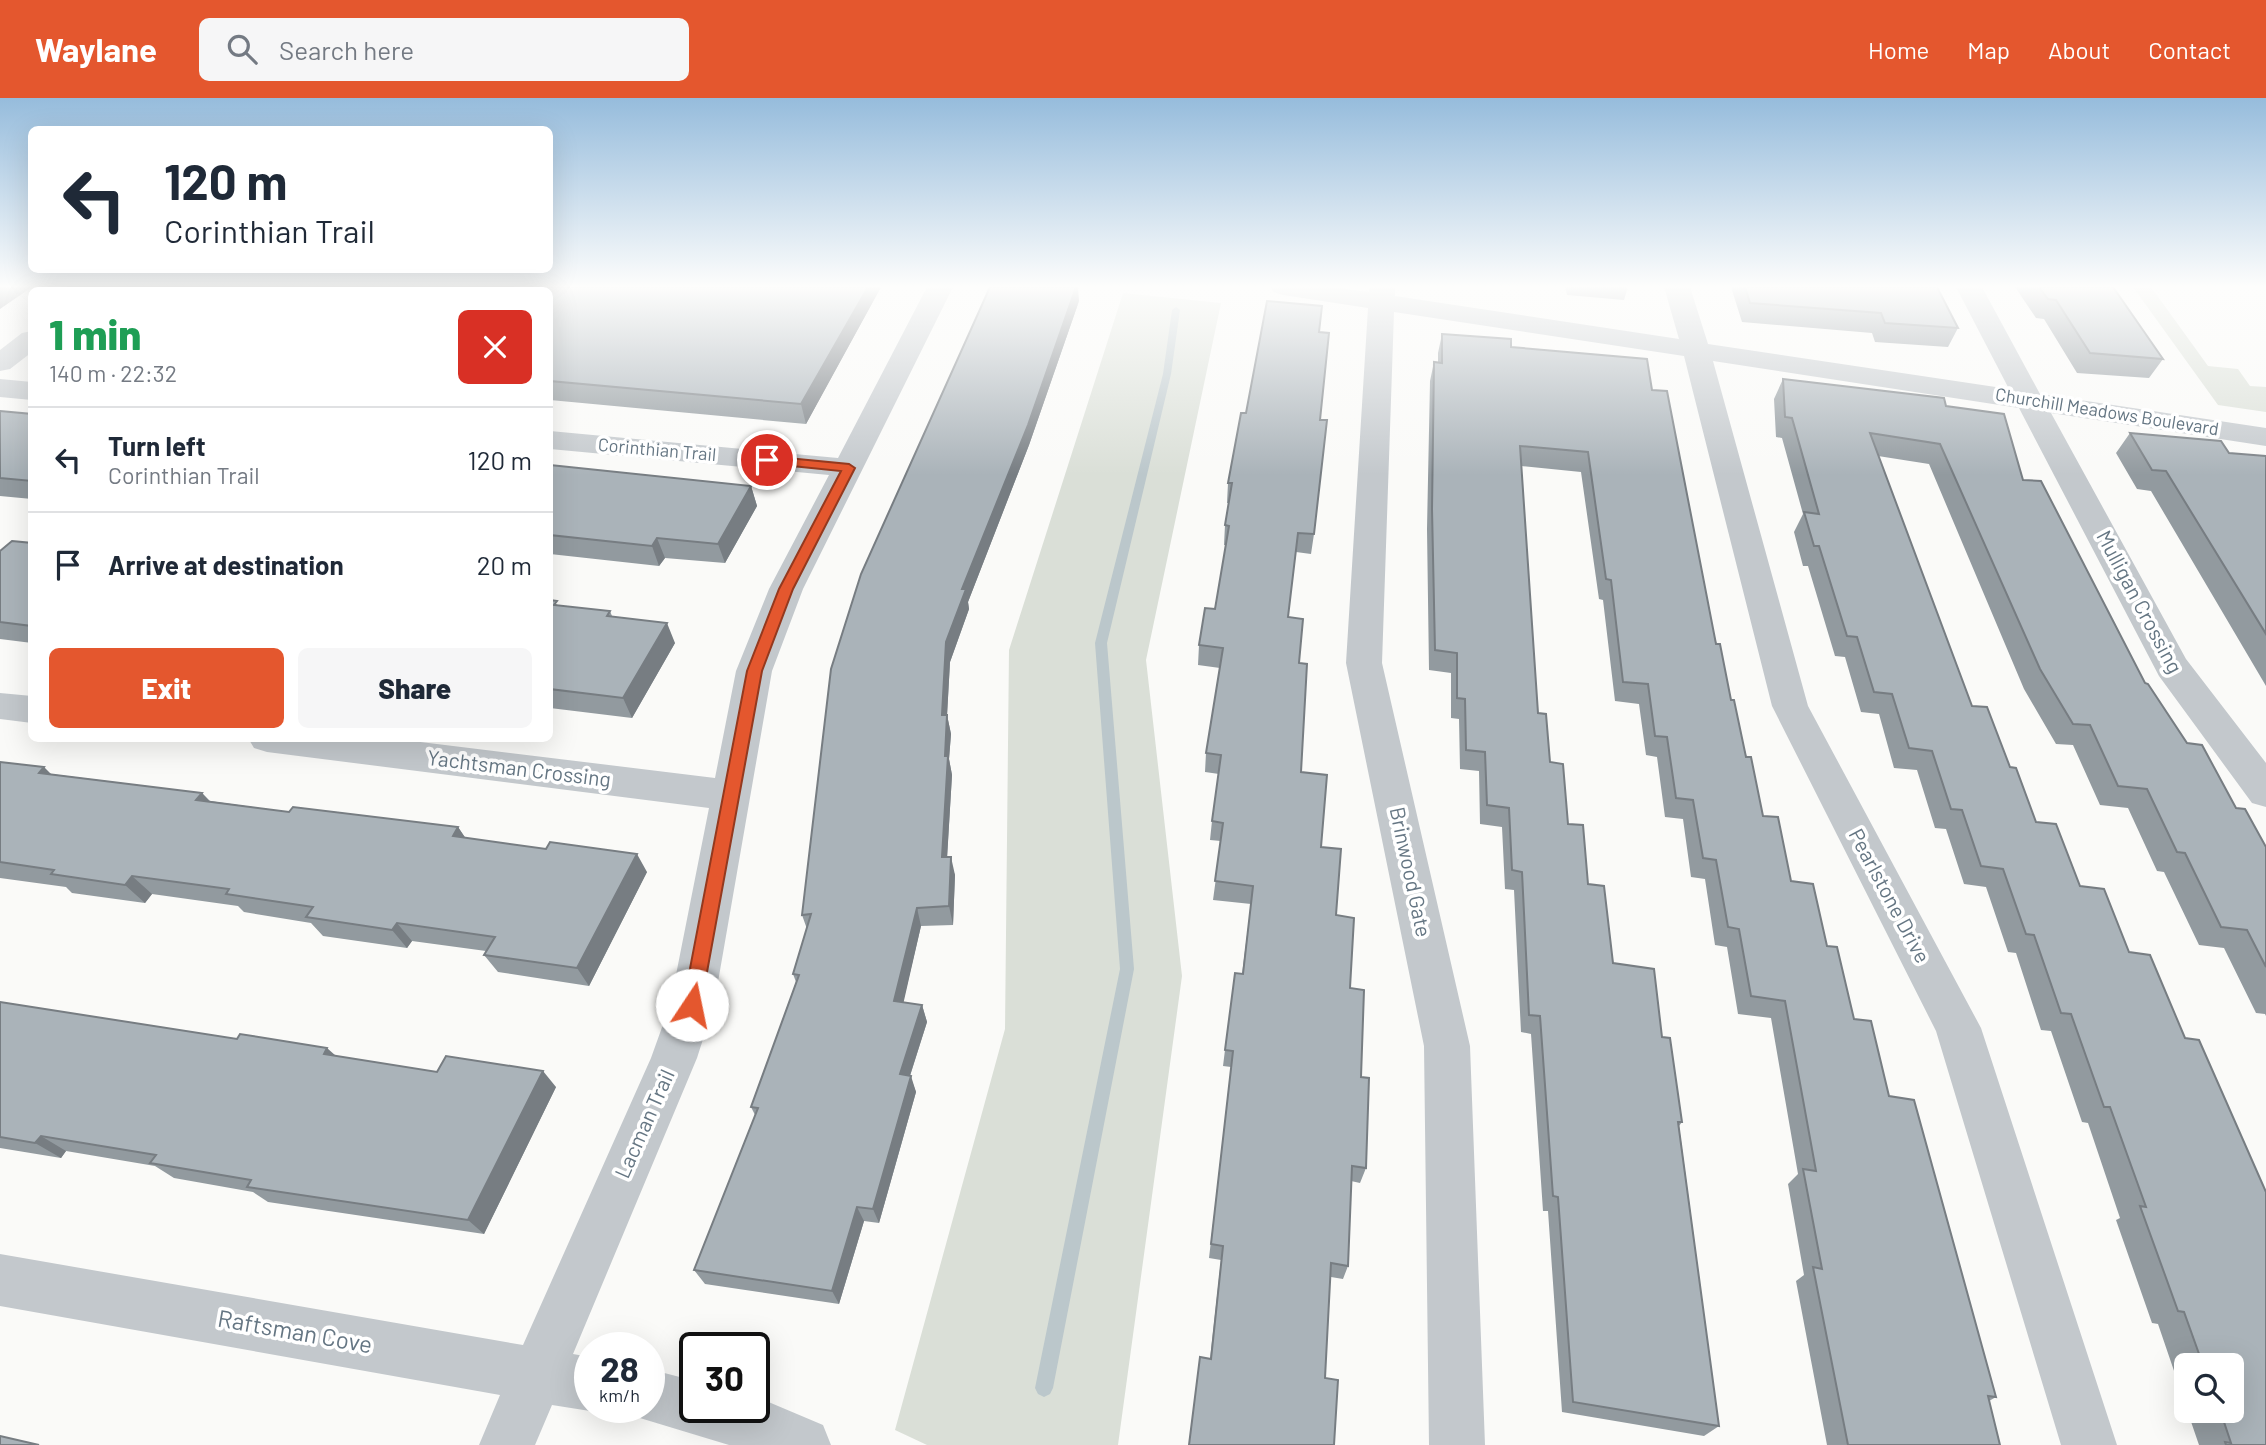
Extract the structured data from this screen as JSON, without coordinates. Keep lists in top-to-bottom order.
{
  "streets": {
    "street": [
      "Churchill Meadows Boulevard",
      "Corinthian Trail",
      "Mulligan Crossing",
      "Yachtsman Crossing",
      "Brinwood Gate",
      "Pearlstone Drive",
      "Lacman Trail",
      "Raftsman Cove"
    ]
  },
  "crossings": [
    ["Churchill Meadows Boulevard", "Mulligan Crossing"],
    ["Corinthian Trail", "Lacman Trail"],
    ["Yachtsman Crossing", "Lacman Trail"],
    ["Lacman Trail", "Raftsman Cove"]
  ],
  "page": {
    "header": "Waylane",
    "search": "Search here",
    "nav": [
      "Home",
      "Map",
      "About",
      "Contact"
    ],
    "turn": ["120 m", "Corinthian Trail"],
    "heading": ["1 min", "140 m · 22:32"],
    "list": [
      {
        "name": "Turn left",
        "note": "Corinthian Trail",
        "value": "120 m"
      },
      {
        "name": "Arrive at destination",
        "value": "20 m"
      }
    ],
    "buttons": ["Exit", "Share"],
    "speed": "28 km/h",
    "limit": "30"
  }
}
